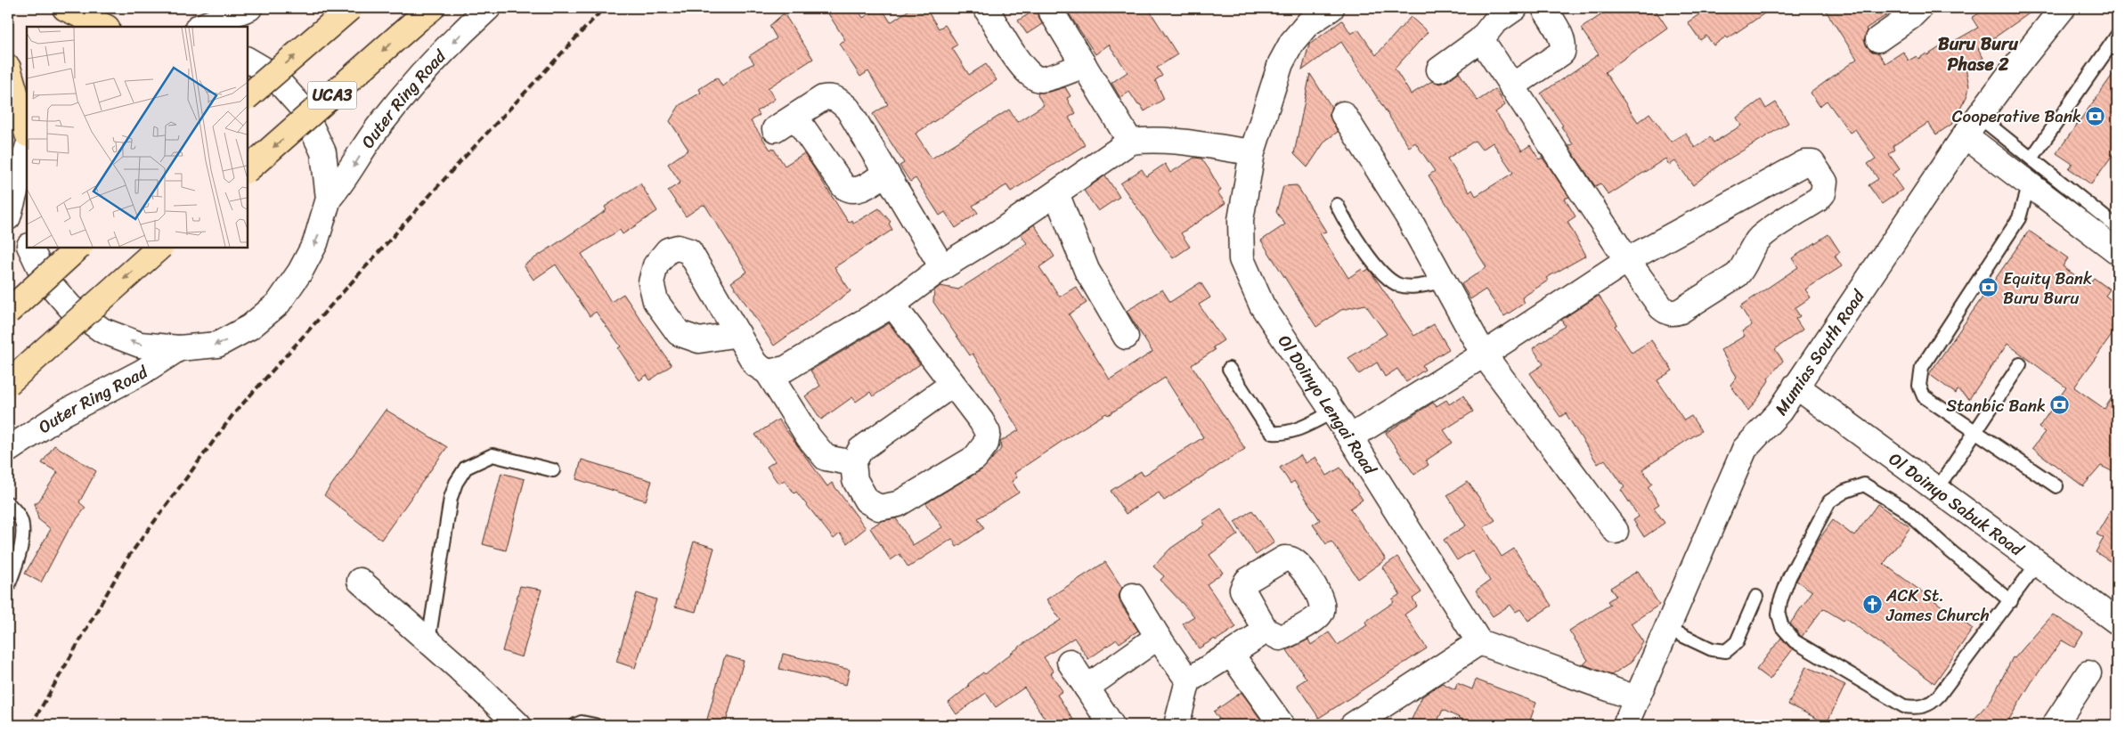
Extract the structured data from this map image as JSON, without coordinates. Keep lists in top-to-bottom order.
{
  "streets": {
    "main road": ["UCA3"],
    "street": [
      "Outer Ring Road",
      "Mumias South Road",
      "Ol Doinyo Lengai Road",
      "Ol Doinyo Sabuk Road"
    ]
  },
  "crossings": [
    ["Mumias South Road", "Ol Doinyo Sabuk Road"]
  ],
  "districts": ["Buru Buru Phase 2"],
  "places": {
    "bank": ["Cooperative Bank", "Equity Bank Buru Buru", "Stanbic Bank"],
    "church": ["ACK St. James Church"]
  }
}
